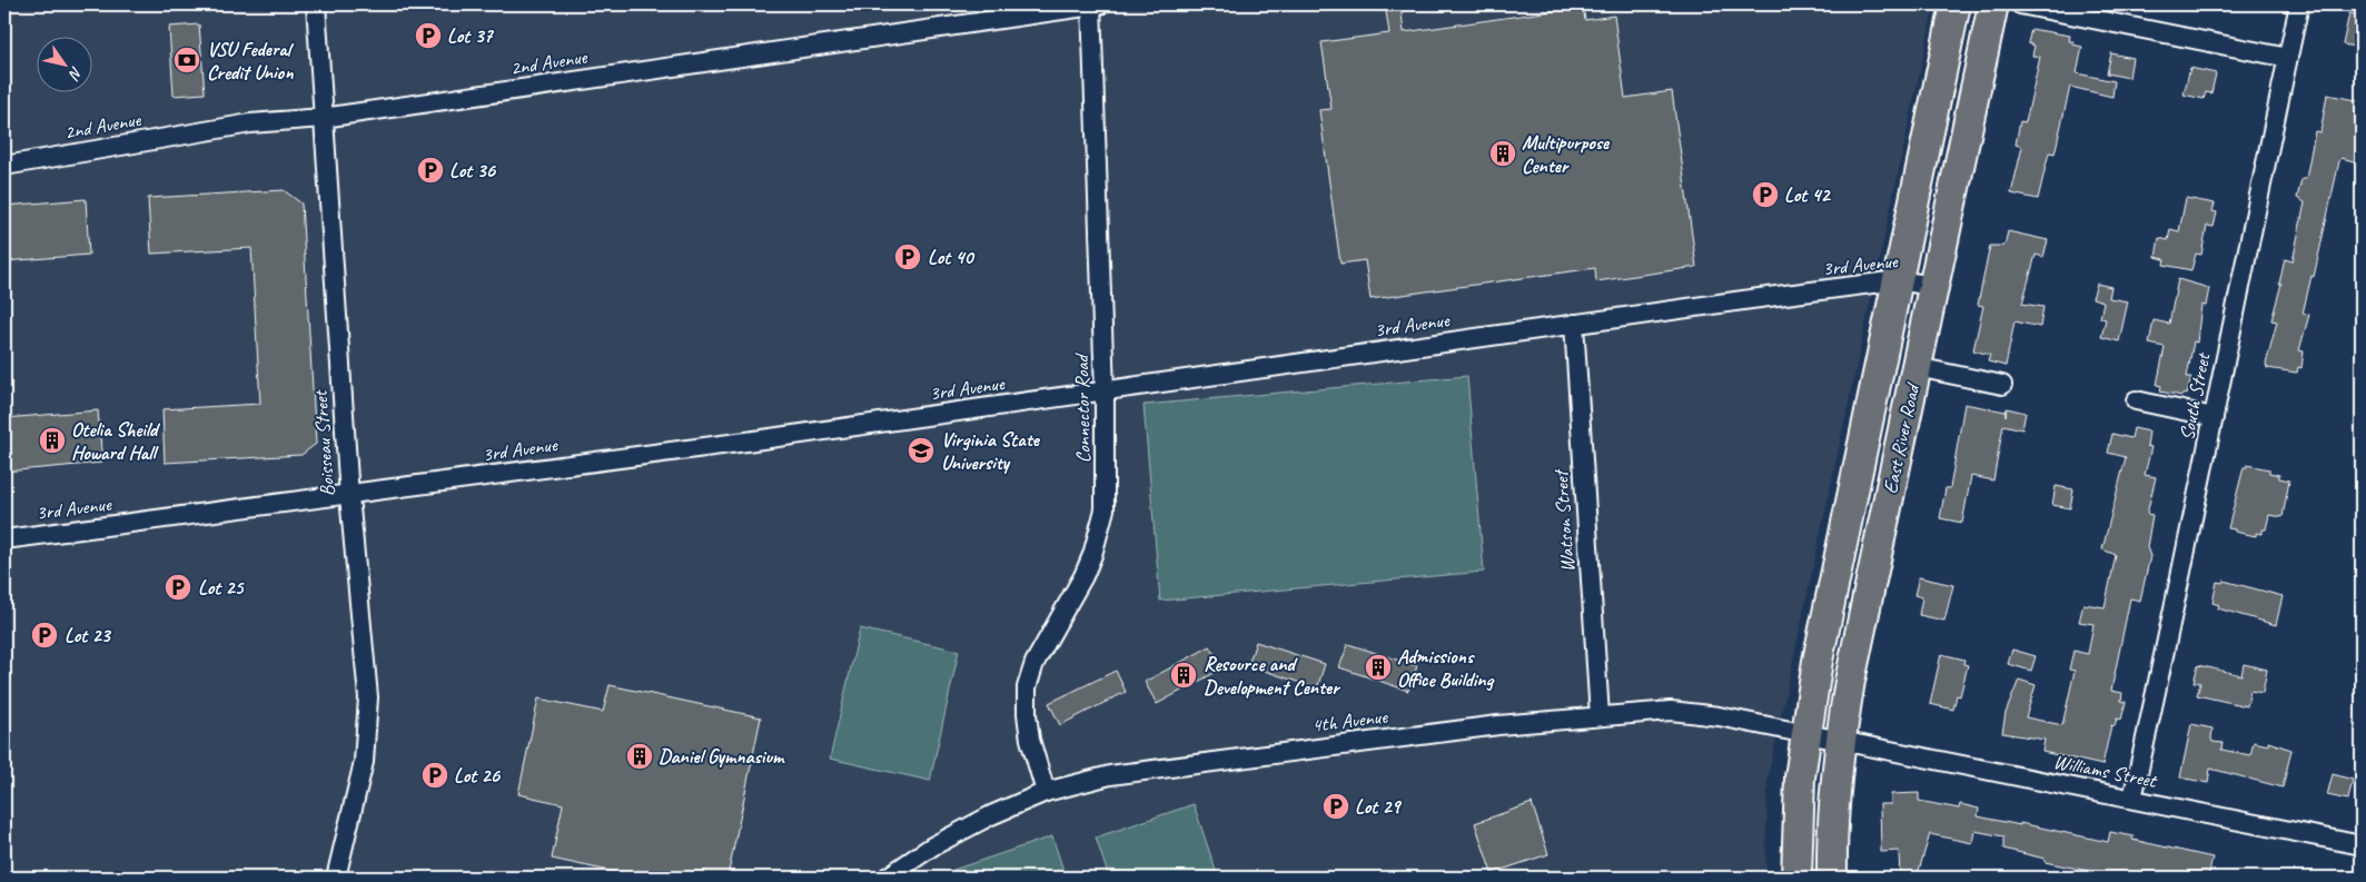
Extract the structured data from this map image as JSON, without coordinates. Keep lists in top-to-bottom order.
{
  "streets": {
    "main road": ["East River Road"],
    "street": [
      "2nd Avenue",
      "3rd Avenue",
      "South Street",
      "Connector Road",
      "Boisseau Street",
      "Watson Street",
      "4th Avenue",
      "Williams Street"
    ]
  },
  "crossings": [
    ["2nd Avenue", "Connector Road"],
    ["2nd Avenue", "Boisseau Street"],
    ["3rd Avenue", "Connector Road"],
    ["3rd Avenue", "East River Road"],
    ["3rd Avenue", "Boisseau Street"],
    ["3rd Avenue", "Watson Street"],
    ["South Street", "Williams Street"],
    ["Connector Road", "4th Avenue"],
    ["East River Road", "4th Avenue"],
    ["East River Road", "Williams Street"],
    ["Watson Street", "4th Avenue"],
    ["4th Avenue", "Williams Street"]
  ],
  "places": {
    "parking": [
      "Lot 37",
      "Lot 36",
      "Lot 42",
      "Lot 40",
      "Lot 25",
      "Lot 23",
      "Lot 26",
      "Lot 29"
    ],
    "bank": ["VSU Federal Credit Union"],
    "building": [
      "Multipurpose Center",
      "Otelia Sheild Howard Hall",
      "Admissions Office Building",
      "Resource and Development Center",
      "Daniel Gymnasium"
    ],
    "school or university": ["Virginia State University"]
  },
  "north": "bottom right"
}
